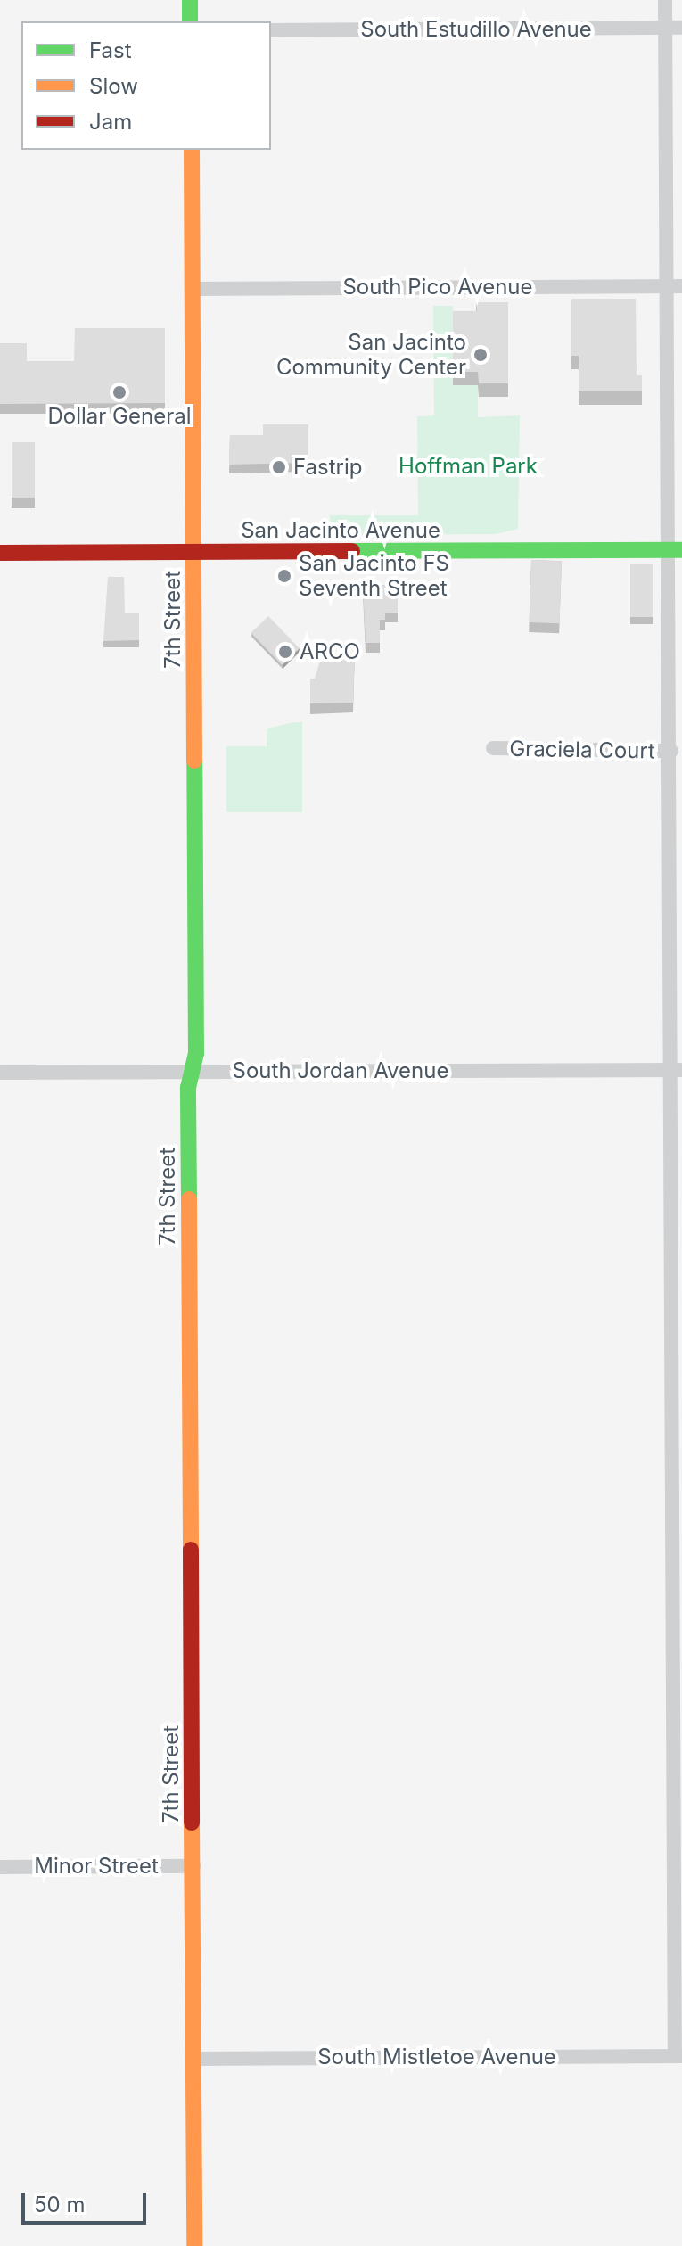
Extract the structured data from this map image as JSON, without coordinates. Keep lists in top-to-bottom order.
{
  "streets": {
    "street": [
      "South Estudillo Avenue",
      "South Pico Avenue",
      "San Jacinto Avenue",
      "7th Street",
      "Graciela Court",
      "South Jordan Avenue",
      "Minor Street",
      "South Mistletoe Avenue"
    ]
  },
  "crossings": [
    ["South Pico Avenue", "7th Street"],
    ["San Jacinto Avenue", "7th Street"],
    ["7th Street", "South Jordan Avenue"],
    ["7th Street", "Minor Street"],
    ["7th Street", "South Mistletoe Avenue"]
  ],
  "parks": ["Hoffman Park"],
  "places": [
    "San Jacinto Community Center",
    "Dollar General",
    "Fastrip",
    "San Jacinto FS Seventh Street",
    "ARCO"
  ],
  "legend": ["Fast", "Slow", "Jam"],
  "scale_bar": "50 m"
}
